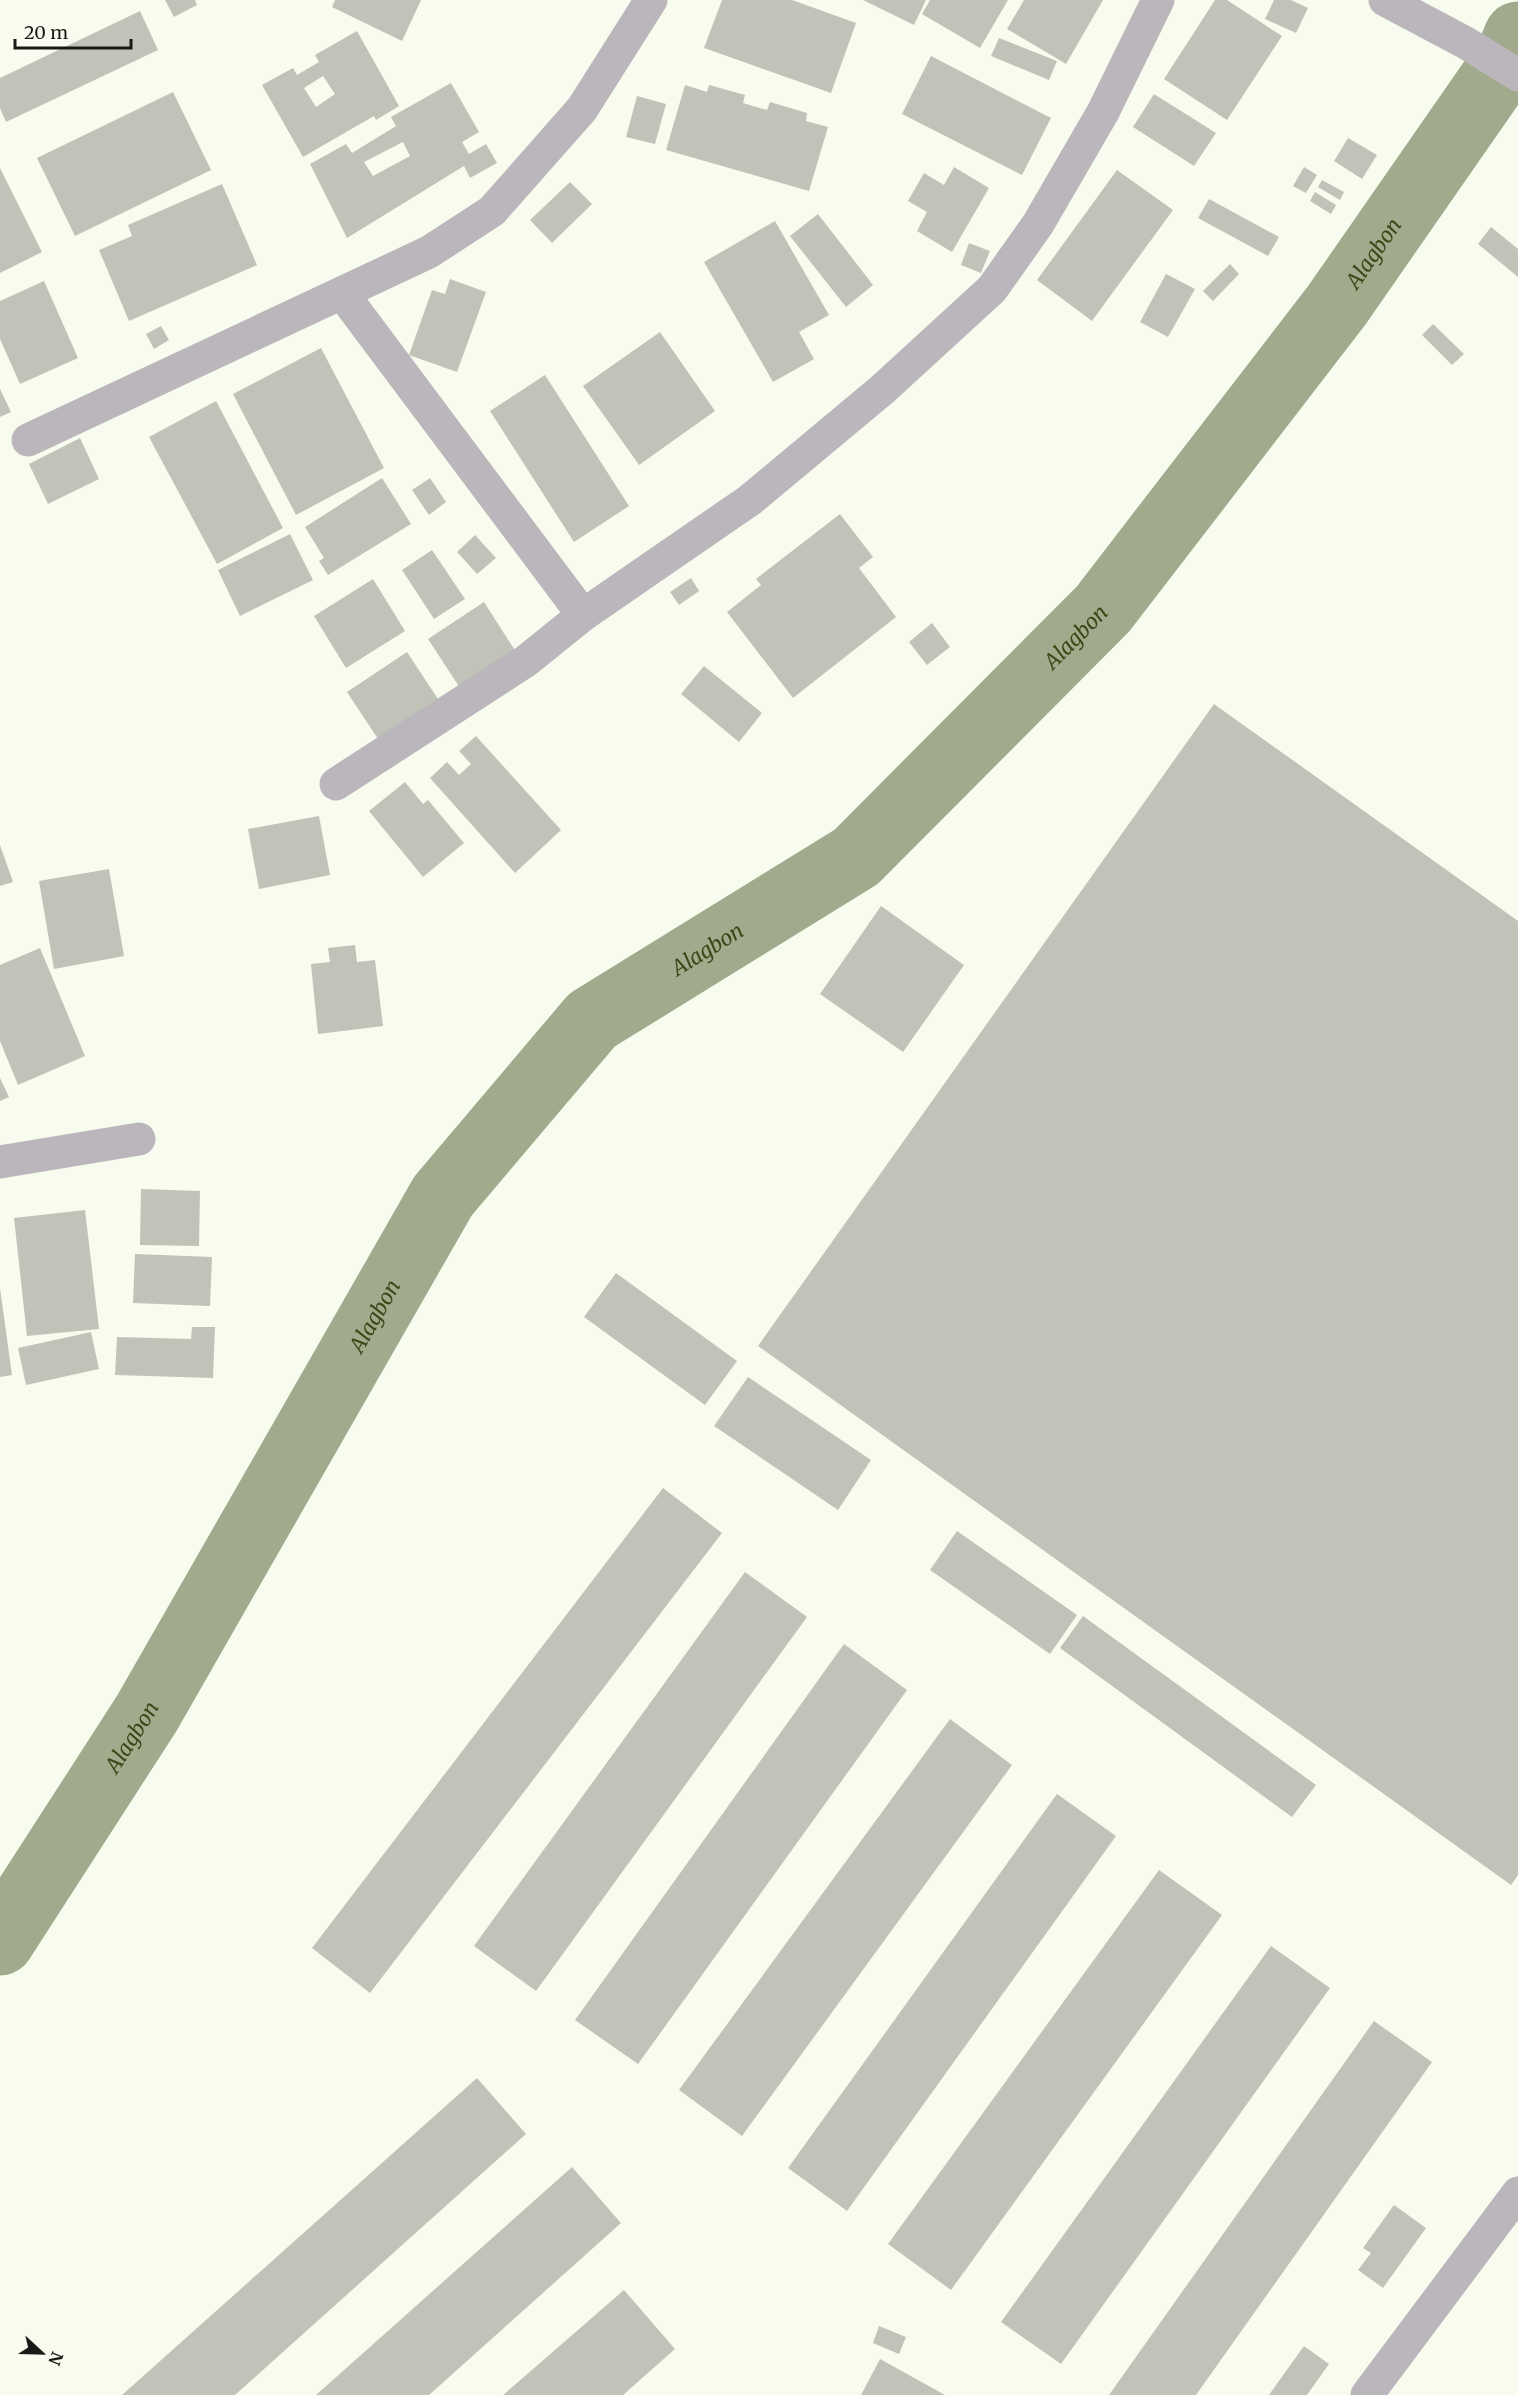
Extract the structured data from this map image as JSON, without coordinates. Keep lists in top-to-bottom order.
{
  "water": ["Alagbon"],
  "scale_bar": "20 m",
  "north": "right"
}
